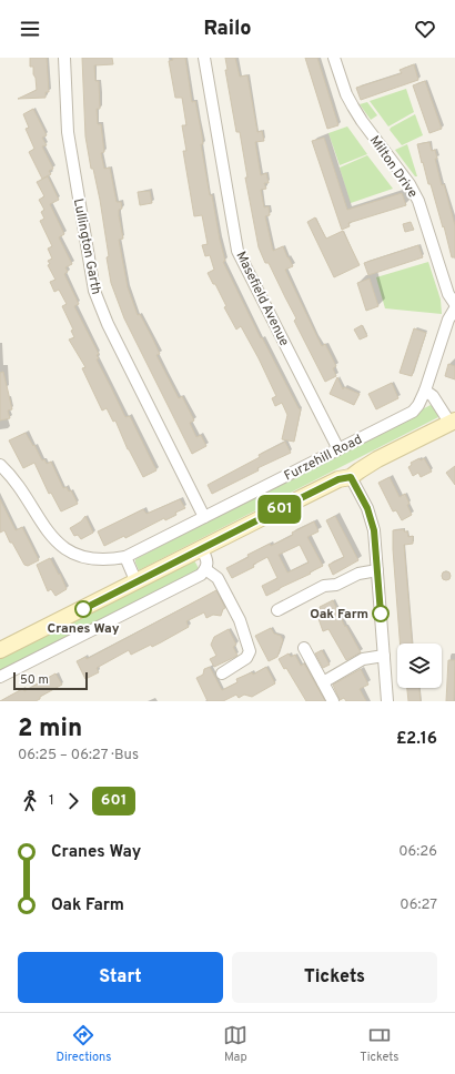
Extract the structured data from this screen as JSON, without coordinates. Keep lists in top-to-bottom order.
{
  "streets": {
    "street": [
      "Milton Drive",
      "Lullington Garth",
      "Masefield Avenue",
      "Furzehill Road"
    ]
  },
  "crossings": [
    ["Lullington Garth", "Furzehill Road"],
    ["Masefield Avenue", "Furzehill Road"]
  ],
  "places": ["Cranes Way", "Oak Farm"],
  "lines": ["bus line 601"],
  "scale_bar": "50 m",
  "page": {
    "header": "Railo",
    "on_map": "601",
    "scale": "50 m",
    "heading": ["2 min", "06:25 – 06:27 · Bus", "£2.16"],
    "legs": ["1", "601"],
    "list": [
      {
        "name": "Cranes Way",
        "value": "06:26"
      },
      {
        "name": "Oak Farm",
        "value": "06:27"
      }
    ],
    "buttons": ["Start", "Tickets"],
    "tabs": ["Directions", "Map", "Tickets"]
  }
}
